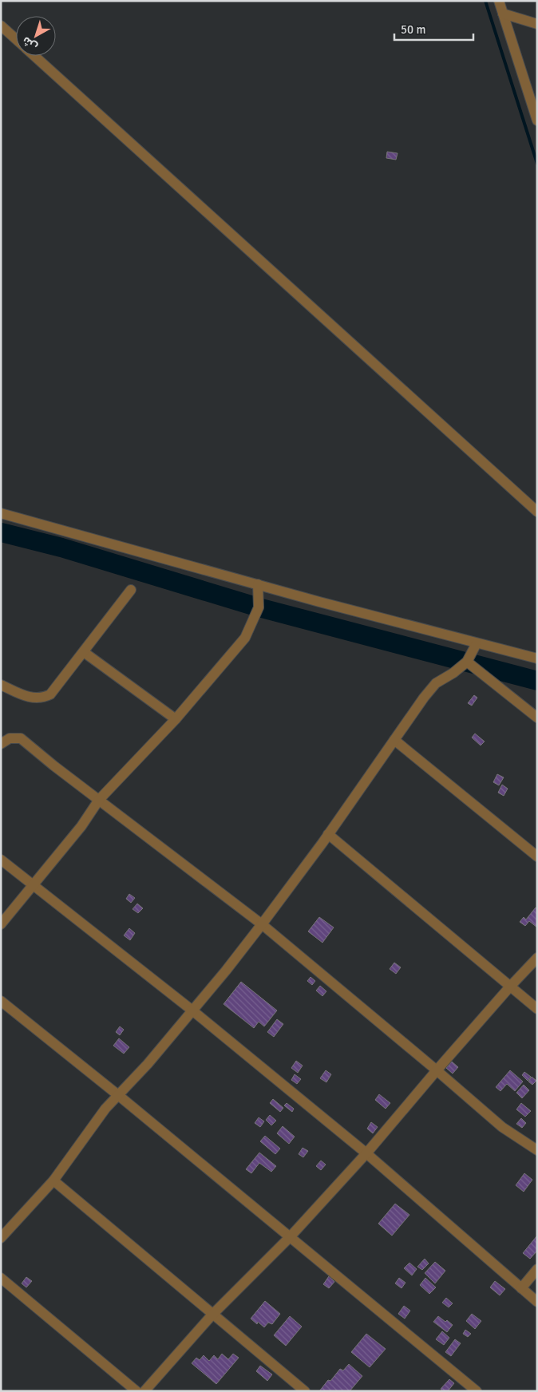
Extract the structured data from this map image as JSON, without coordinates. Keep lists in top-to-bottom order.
{
  "scale_bar": "50 m",
  "north": "bottom left"
}
